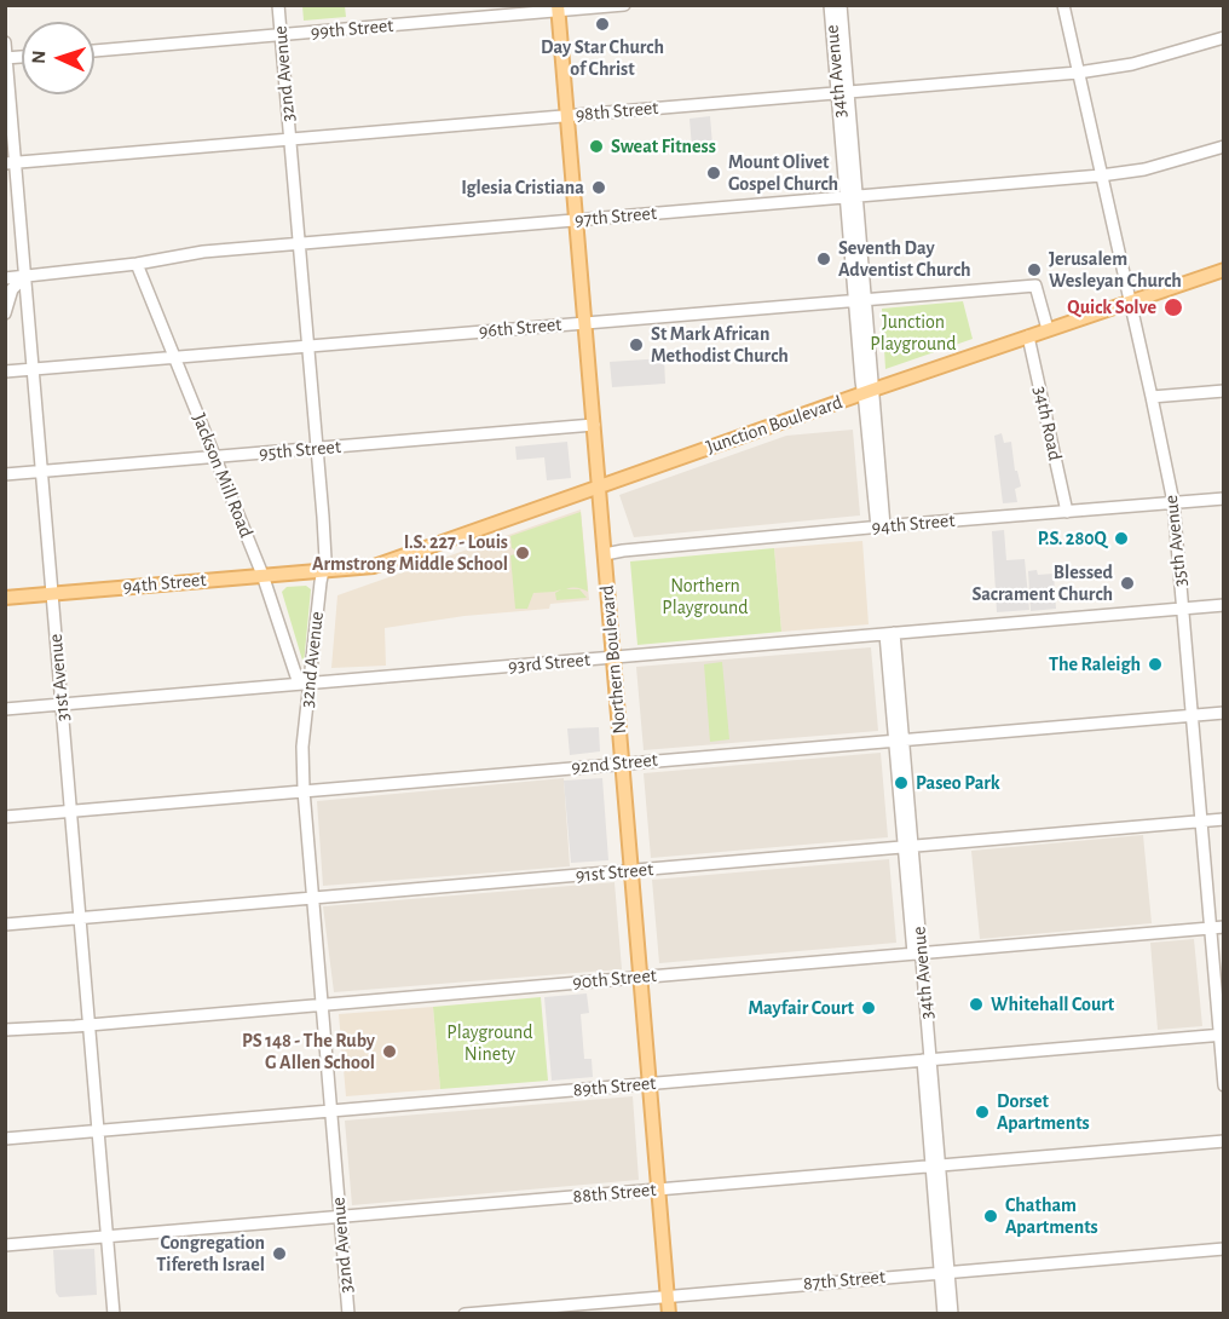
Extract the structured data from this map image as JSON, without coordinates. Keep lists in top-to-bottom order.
{
  "streets": {
    "main road": ["Junction Boulevard", "94th Street", "Northern Boulevard"],
    "street": [
      "99th Street",
      "34th Avenue",
      "32nd Avenue",
      "98th Street",
      "97th Street",
      "96th Street",
      "34th Road",
      "95th Street",
      "Jackson Mill Road",
      "35th Avenue",
      "93rd Street",
      "31st Avenue",
      "92nd Street",
      "91st Street",
      "90th Street",
      "89th Street",
      "88th Street",
      "87th Street"
    ]
  },
  "crossings": [
    ["99th Street", "32nd Avenue"],
    ["99th Street", "Northern Boulevard"],
    ["34th Avenue", "98th Street"],
    ["34th Avenue", "97th Street"],
    ["34th Avenue", "96th Street"],
    ["34th Avenue", "Junction Boulevard"],
    ["34th Avenue", "94th Street"],
    ["34th Avenue", "93rd Street"],
    ["34th Avenue", "92nd Street"],
    ["34th Avenue", "91st Street"],
    ["34th Avenue", "90th Street"],
    ["34th Avenue", "89th Street"],
    ["34th Avenue", "88th Street"],
    ["34th Avenue", "87th Street"],
    ["32nd Avenue", "98th Street"],
    ["32nd Avenue", "97th Street"],
    ["32nd Avenue", "96th Street"],
    ["32nd Avenue", "Junction Boulevard"],
    ["32nd Avenue", "95th Street"],
    ["32nd Avenue", "Jackson Mill Road"],
    ["32nd Avenue", "94th Street"],
    ["32nd Avenue", "93rd Street"],
    ["32nd Avenue", "92nd Street"],
    ["32nd Avenue", "91st Street"],
    ["32nd Avenue", "90th Street"],
    ["32nd Avenue", "89th Street"],
    ["32nd Avenue", "88th Street"],
    ["98th Street", "35th Avenue"],
    ["98th Street", "Northern Boulevard"],
    ["98th Street", "31st Avenue"],
    ["97th Street", "Jackson Mill Road"],
    ["97th Street", "35th Avenue"],
    ["97th Street", "Northern Boulevard"],
    ["97th Street", "31st Avenue"],
    ["96th Street", "Junction Boulevard"],
    ["96th Street", "Jackson Mill Road"],
    ["96th Street", "Northern Boulevard"],
    ["96th Street", "31st Avenue"],
    ["34th Road", "Junction Boulevard"],
    ["34th Road", "94th Street"],
    ["Junction Boulevard", "94th Street"],
    ["Junction Boulevard", "35th Avenue"],
    ["Junction Boulevard", "Northern Boulevard"],
    ["95th Street", "Jackson Mill Road"],
    ["95th Street", "Northern Boulevard"],
    ["95th Street", "31st Avenue"],
    ["Jackson Mill Road", "94th Street"],
    ["Jackson Mill Road", "93rd Street"],
    ["94th Street", "35th Avenue"],
    ["94th Street", "Northern Boulevard"],
    ["94th Street", "31st Avenue"],
    ["35th Avenue", "93rd Street"],
    ["35th Avenue", "92nd Street"],
    ["35th Avenue", "91st Street"],
    ["35th Avenue", "90th Street"],
    ["35th Avenue", "89th Street"],
    ["Northern Boulevard", "93rd Street"],
    ["Northern Boulevard", "92nd Street"],
    ["Northern Boulevard", "91st Street"],
    ["Northern Boulevard", "90th Street"],
    ["Northern Boulevard", "89th Street"],
    ["Northern Boulevard", "88th Street"],
    ["Northern Boulevard", "87th Street"],
    ["93rd Street", "31st Avenue"],
    ["31st Avenue", "92nd Street"],
    ["31st Avenue", "91st Street"],
    ["31st Avenue", "90th Street"],
    ["31st Avenue", "89th Street"],
    ["31st Avenue", "88th Street"]
  ],
  "parks": ["Junction Playground", "Northern Playground", "Playground Ninety"],
  "places": [
    "Day Star Church of Christ",
    "Sweat Fitness",
    "Mount Olivet Gospel Church",
    "Iglesia Cristiana",
    "Seventh Day Adventist Church",
    "Jerusalem Wesleyan Church",
    "Quick Solve",
    "St Mark African Methodist Church",
    "P.S. 280Q",
    "I.S. 227 - Louis Armstrong Middle School",
    "Blessed Sacrament Church",
    "The Raleigh",
    "Paseo Park",
    "Whitehall Court",
    "Mayfair Court",
    "PS 148 - The Ruby G Allen School",
    "Dorset Apartments",
    "Chatham Apartments",
    "Congregation Tifereth Israel"
  ],
  "north": "left"
}
